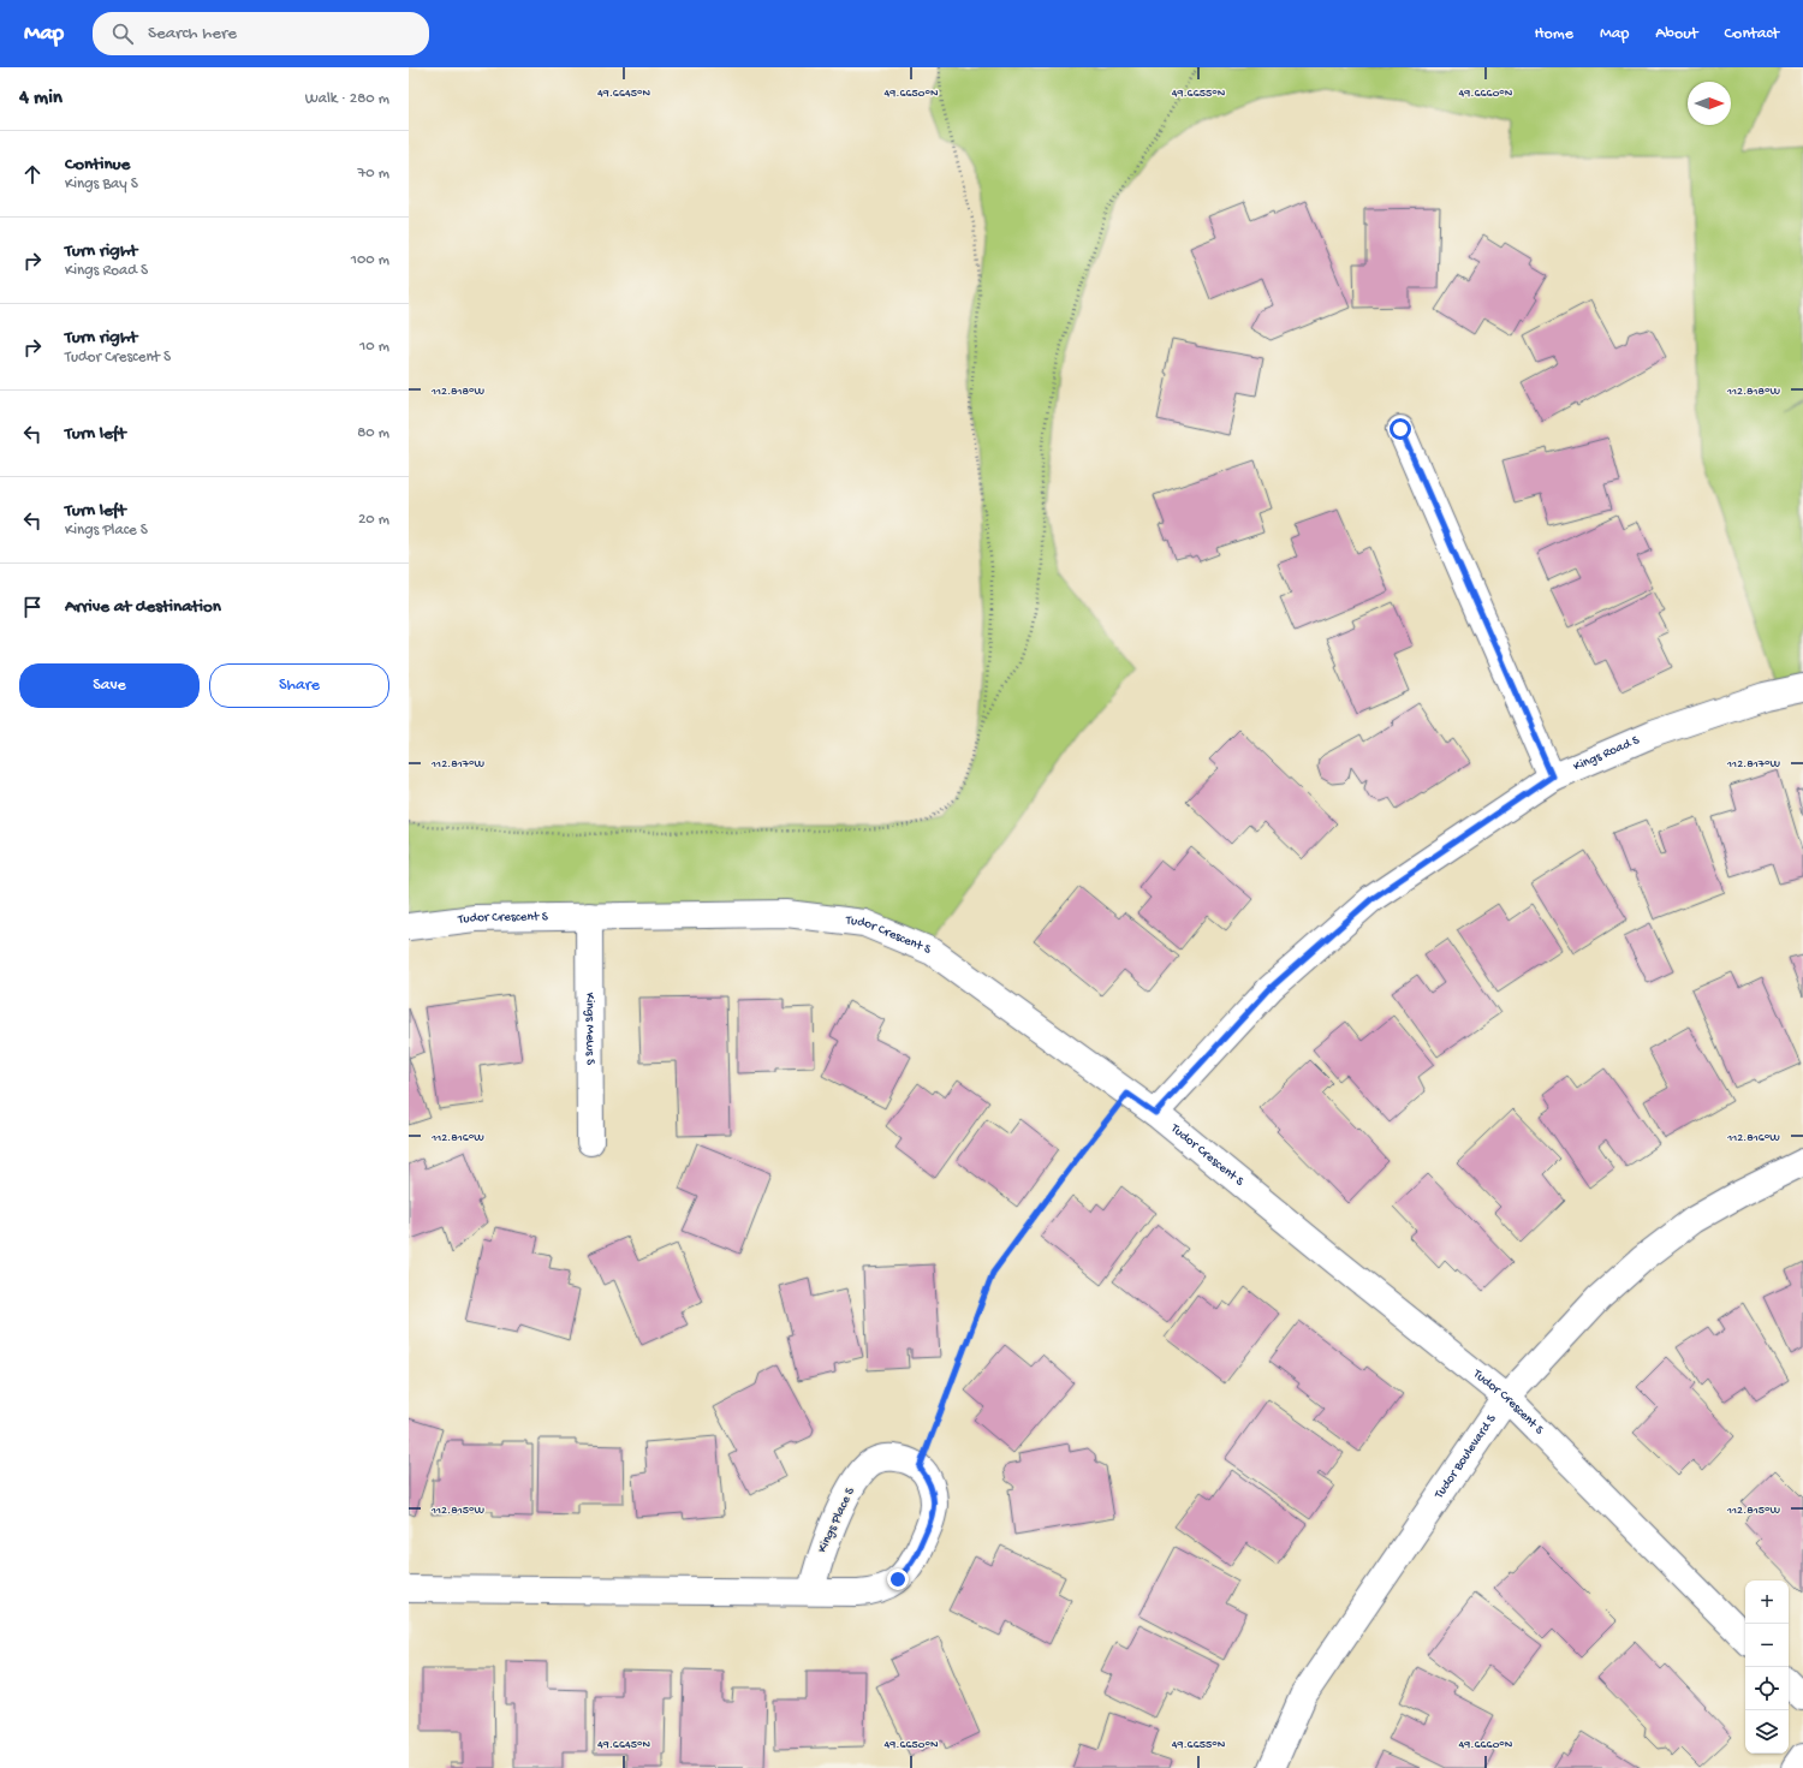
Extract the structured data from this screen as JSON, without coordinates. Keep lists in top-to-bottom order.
{
  "streets": {
    "street": [
      "Kings Road S",
      "Tudor Crescent S",
      "Kings Mews S",
      "Tudor Boulevard S",
      "Kings Place S"
    ]
  },
  "crossings": [
    ["Kings Road S", "Tudor Crescent S"],
    ["Tudor Crescent S", "Kings Mews S"],
    ["Tudor Crescent S", "Tudor Boulevard S"]
  ],
  "north": "right",
  "page": {
    "header": "Map",
    "search": "Search here",
    "nav": [
      "Home",
      "Map",
      "About",
      "Contact"
    ],
    "heading": ["4 min", "Walk · 280 m"],
    "list": [
      ["Continue", "Kings Bay S", "70 m"],
      ["Turn right", "Kings Road S", "100 m"],
      ["Turn right", "Tudor Crescent S", "10 m"],
      ["Turn left", "80 m"],
      ["Turn left", "Kings Place S", "20 m"],
      "Arrive at destination"
    ],
    "buttons": ["Save", "Share"],
    "map_buttons": ["+", "−"]
  },
  "coordinates": [
    "49.6645°N",
    "49.6650°N",
    "49.6655°N",
    "49.6660°N",
    "112.818°W",
    "112.817°W",
    "112.816°W",
    "112.815°W"
  ]
}
